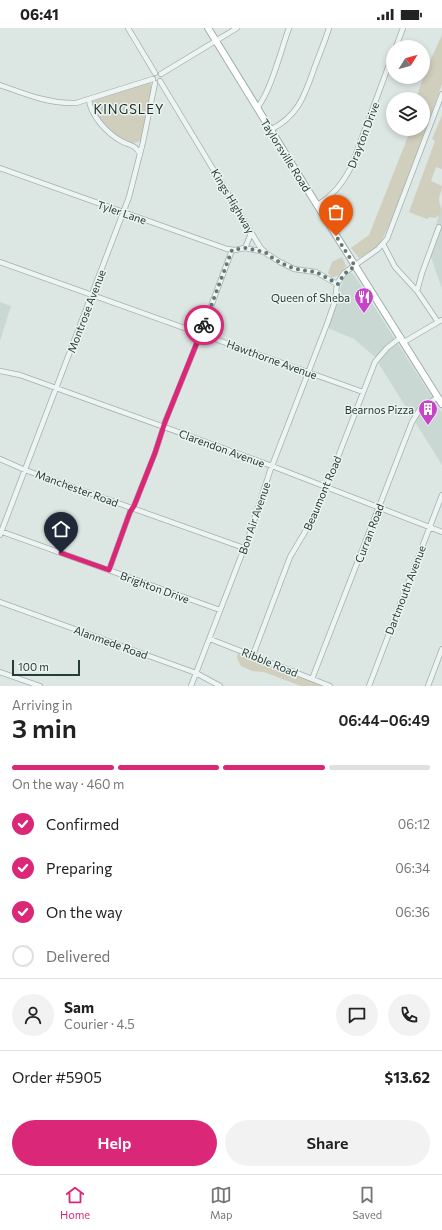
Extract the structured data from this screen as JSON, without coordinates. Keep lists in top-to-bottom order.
{
  "streets": {
    "main road": ["Taylorsville Road"],
    "street": [
      "Drayton Drive",
      "Kings Highway",
      "Tyler Lane",
      "Montrose Avenue",
      "Hawthorne Avenue",
      "Clarendon Avenue",
      "Manchester Road",
      "Beaumont Road",
      "Bon Air Avenue",
      "Curran Road",
      "Brighton Drive",
      "Dartmouth Avenue",
      "Alanmede Road",
      "Ribble Road"
    ]
  },
  "crossings": [
    ["Drayton Drive", "Taylorsville Road"],
    ["Taylorsville Road", "Beaumont Road"],
    ["Taylorsville Road", "Bon Air Avenue"],
    ["Taylorsville Road", "Curran Road"],
    ["Kings Highway", "Tyler Lane"],
    ["Kings Highway", "Montrose Avenue"],
    ["Kings Highway", "Bon Air Avenue"],
    ["Tyler Lane", "Montrose Avenue"],
    ["Montrose Avenue", "Hawthorne Avenue"],
    ["Montrose Avenue", "Clarendon Avenue"],
    ["Montrose Avenue", "Manchester Road"],
    ["Montrose Avenue", "Brighton Drive"],
    ["Hawthorne Avenue", "Beaumont Road"],
    ["Hawthorne Avenue", "Bon Air Avenue"],
    ["Clarendon Avenue", "Beaumont Road"],
    ["Clarendon Avenue", "Bon Air Avenue"],
    ["Clarendon Avenue", "Curran Road"],
    ["Clarendon Avenue", "Dartmouth Avenue"],
    ["Manchester Road", "Bon Air Avenue"],
    ["Beaumont Road", "Ribble Road"],
    ["Bon Air Avenue", "Brighton Drive"],
    ["Bon Air Avenue", "Alanmede Road"],
    ["Bon Air Avenue", "Ribble Road"],
    ["Curran Road", "Ribble Road"]
  ],
  "districts": ["KINGSLEY"],
  "places": {
    "restaurant": ["Queen of Sheba"],
    "building": ["Bearnos Pizza"]
  },
  "scale_bar": "100 m",
  "north": "top right",
  "page": {
    "status": "06:41",
    "scale": "100 m",
    "heading": ["3 min", "Arriving in", "06:44–06:49"],
    "panel": [
      "Sam",
      "Courier · 4.5",
      "Order #5905",
      "$13.62"
    ],
    "bar": "On the way · 460 m",
    "list": [
      ["Confirmed", "06:12"],
      ["Preparing", "06:34"],
      ["On the way", "06:36"],
      "Delivered"
    ],
    "buttons": ["Help", "Share"],
    "tabs": ["Home", "Map", "Saved"]
  }
}
